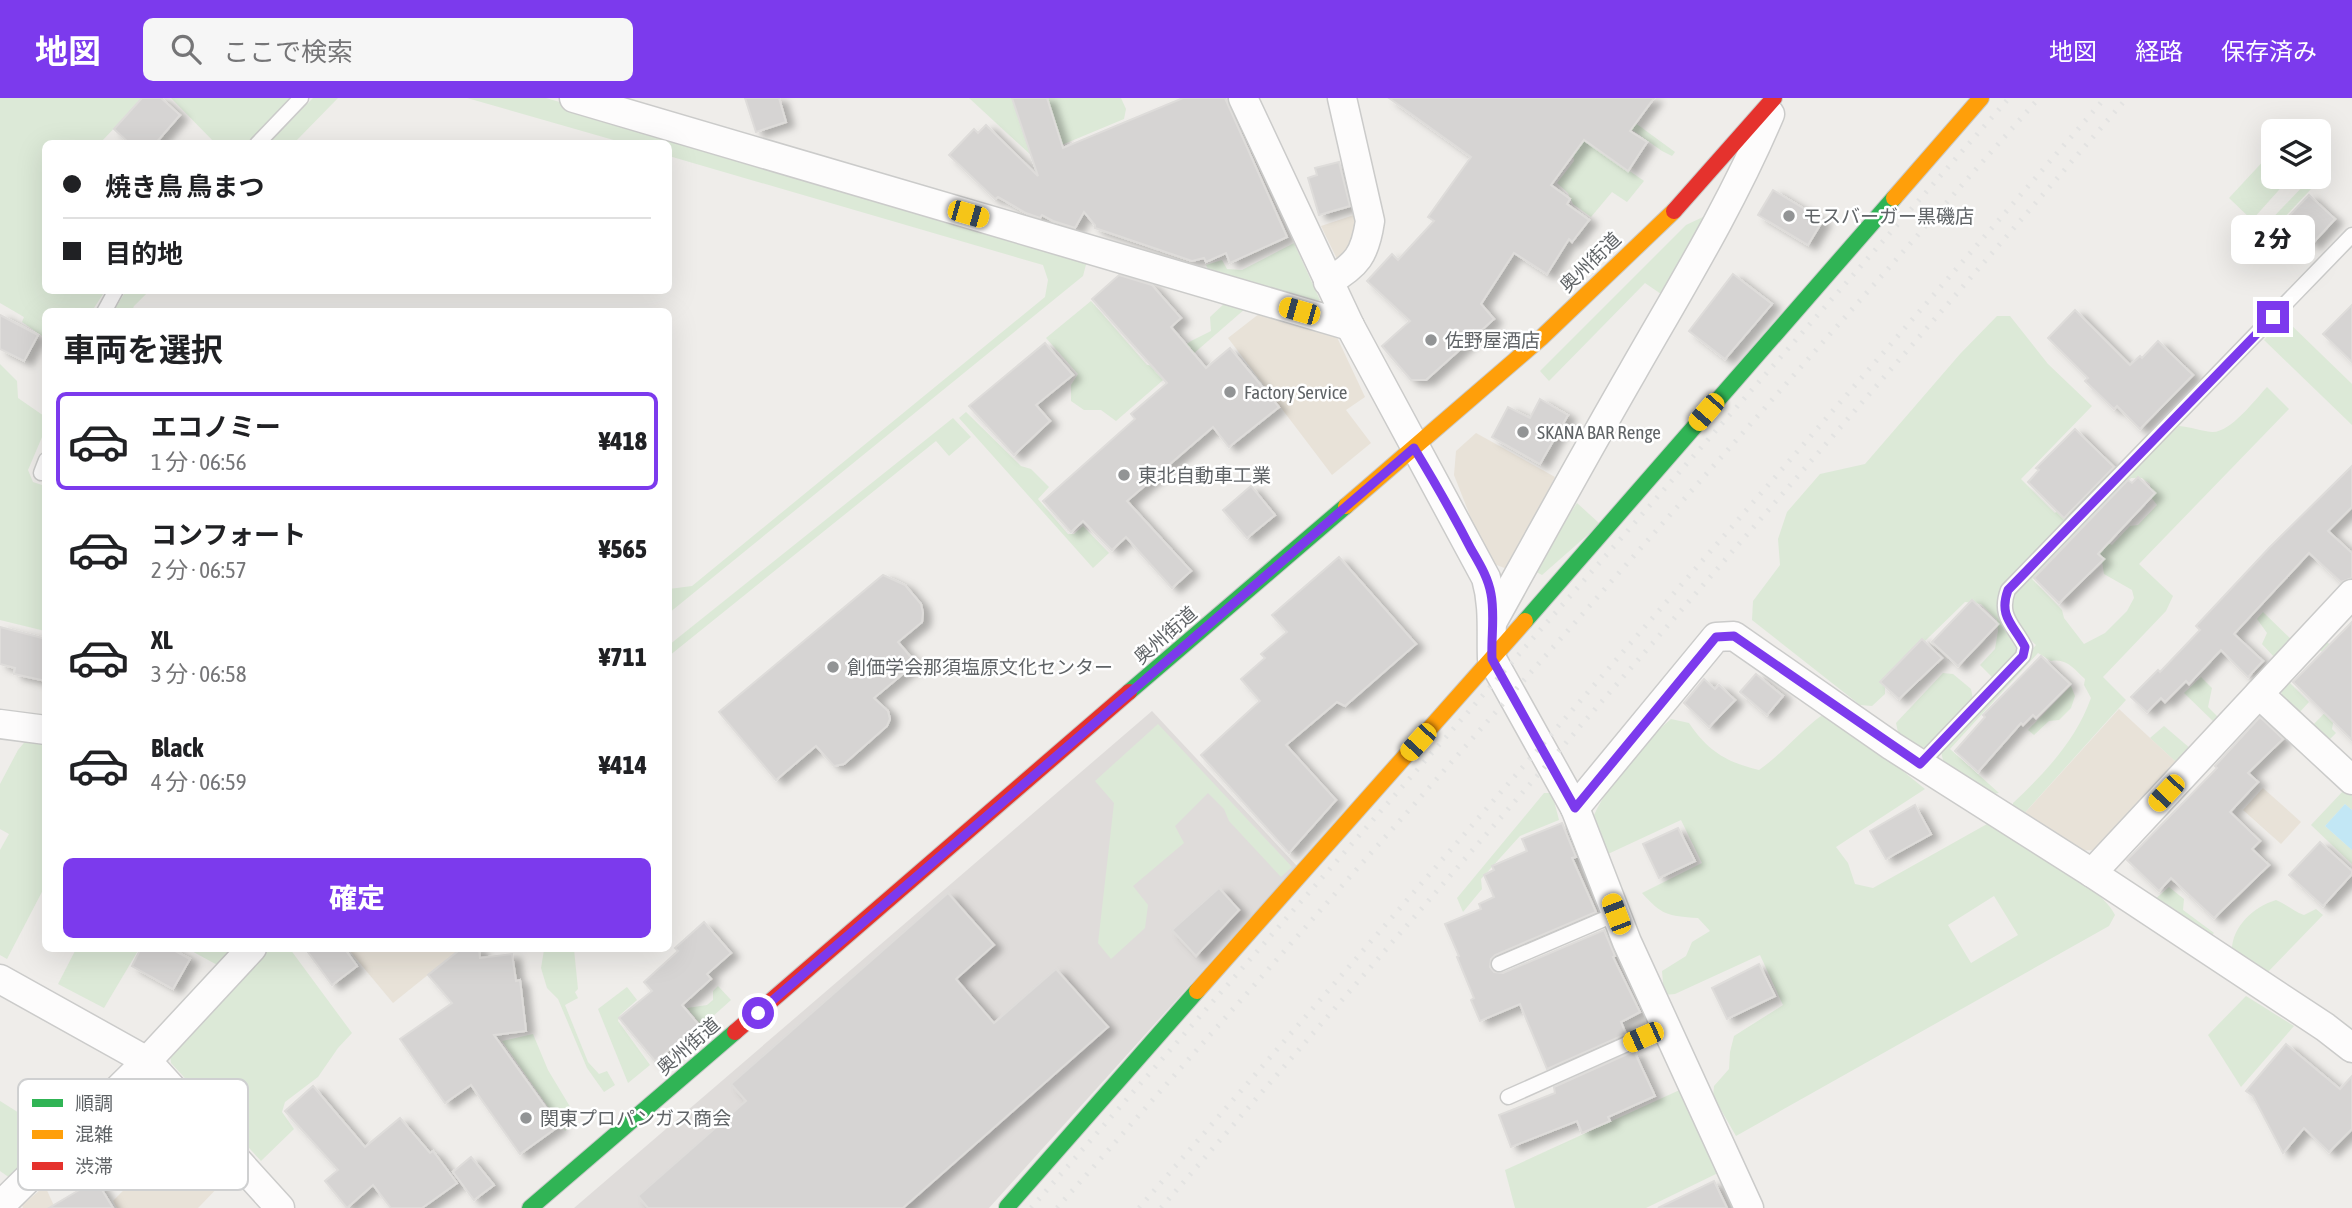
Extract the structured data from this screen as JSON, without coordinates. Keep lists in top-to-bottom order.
{
  "streets": {
    "main road": ["奥州街道"]
  },
  "places": [
    "モスバーガー黒磯店",
    "佐野屋酒店",
    "Factory Service",
    "SKANA BAR Renge",
    "東北自動車工業",
    "創価学会那須塩原文化センター",
    "関東プロパンガス商会"
  ],
  "legend": ["順調", "混雑", "渋滞"],
  "page": {
    "header": "地図",
    "search": "ここで検索",
    "nav": ["地図", "経路", "保存済み"],
    "banner": ["焼き鳥 鳥まつ", "目的地"],
    "bubble": "2 分",
    "heading": "車両を選択",
    "list": [
      {
        "name": "エコノミー",
        "note": "1 分 · 06:56",
        "value": "¥418"
      },
      {
        "name": "コンフォート",
        "note": "2 分 · 06:57",
        "value": "¥565"
      },
      {
        "name": "XL",
        "note": "3 分 · 06:58",
        "value": "¥711"
      },
      {
        "name": "Black",
        "note": "4 分 · 06:59",
        "value": "¥414"
      }
    ],
    "buttons": "確定"
  }
}
